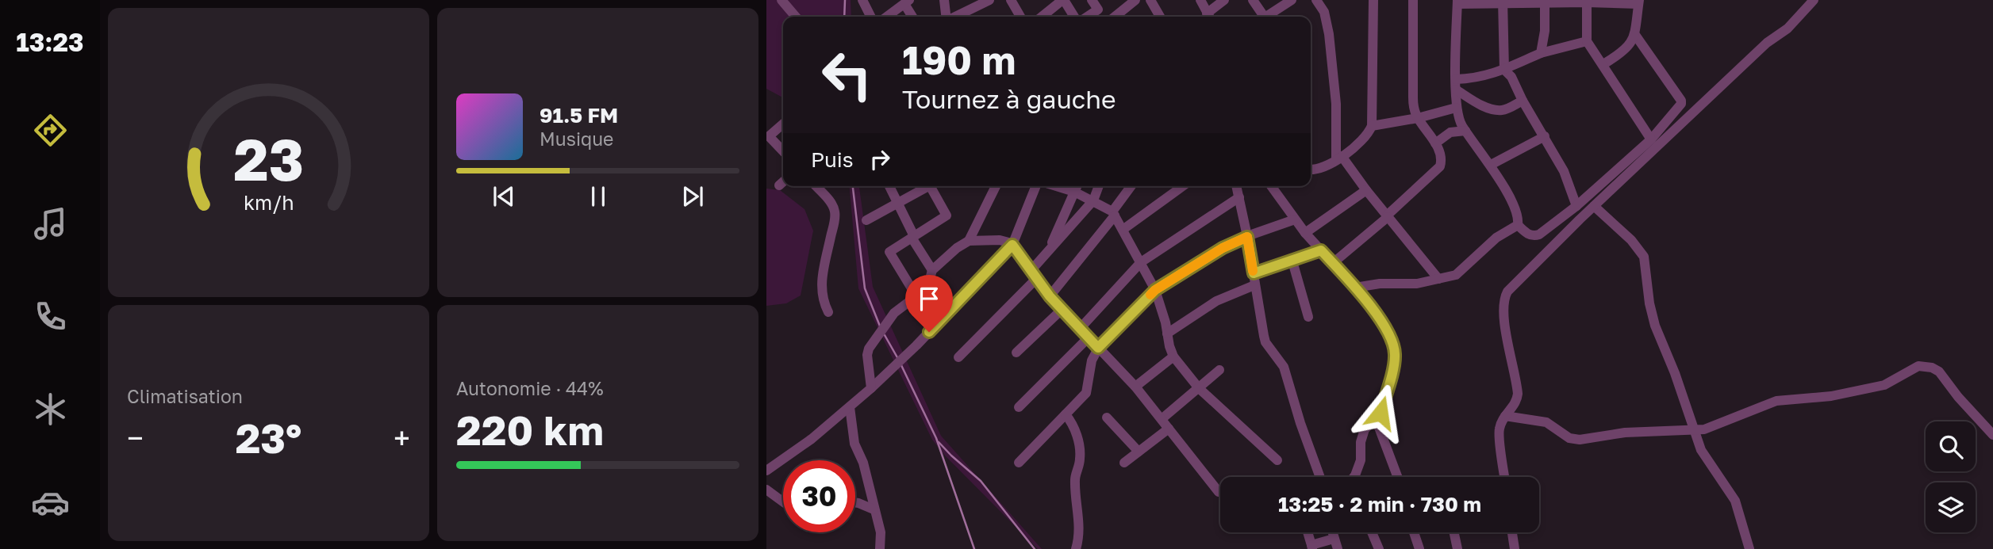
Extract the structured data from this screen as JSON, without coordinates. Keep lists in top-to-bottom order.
{
  "page": {
    "tabs": "13:23",
    "turn": ["190 m", "Tournez à gauche"],
    "song": ["91.5 FM", "Musique"],
    "then": "Puis",
    "tile": [
      "Climatisation",
      ["Autonomie · 44%", "220 km"]
    ],
    "heat": ["−", "23°", "+"],
    "limit": "30",
    "trip": "13:25 · 2 min · 730 m",
    "gauge": ["23", "km/h"]
  }
}
